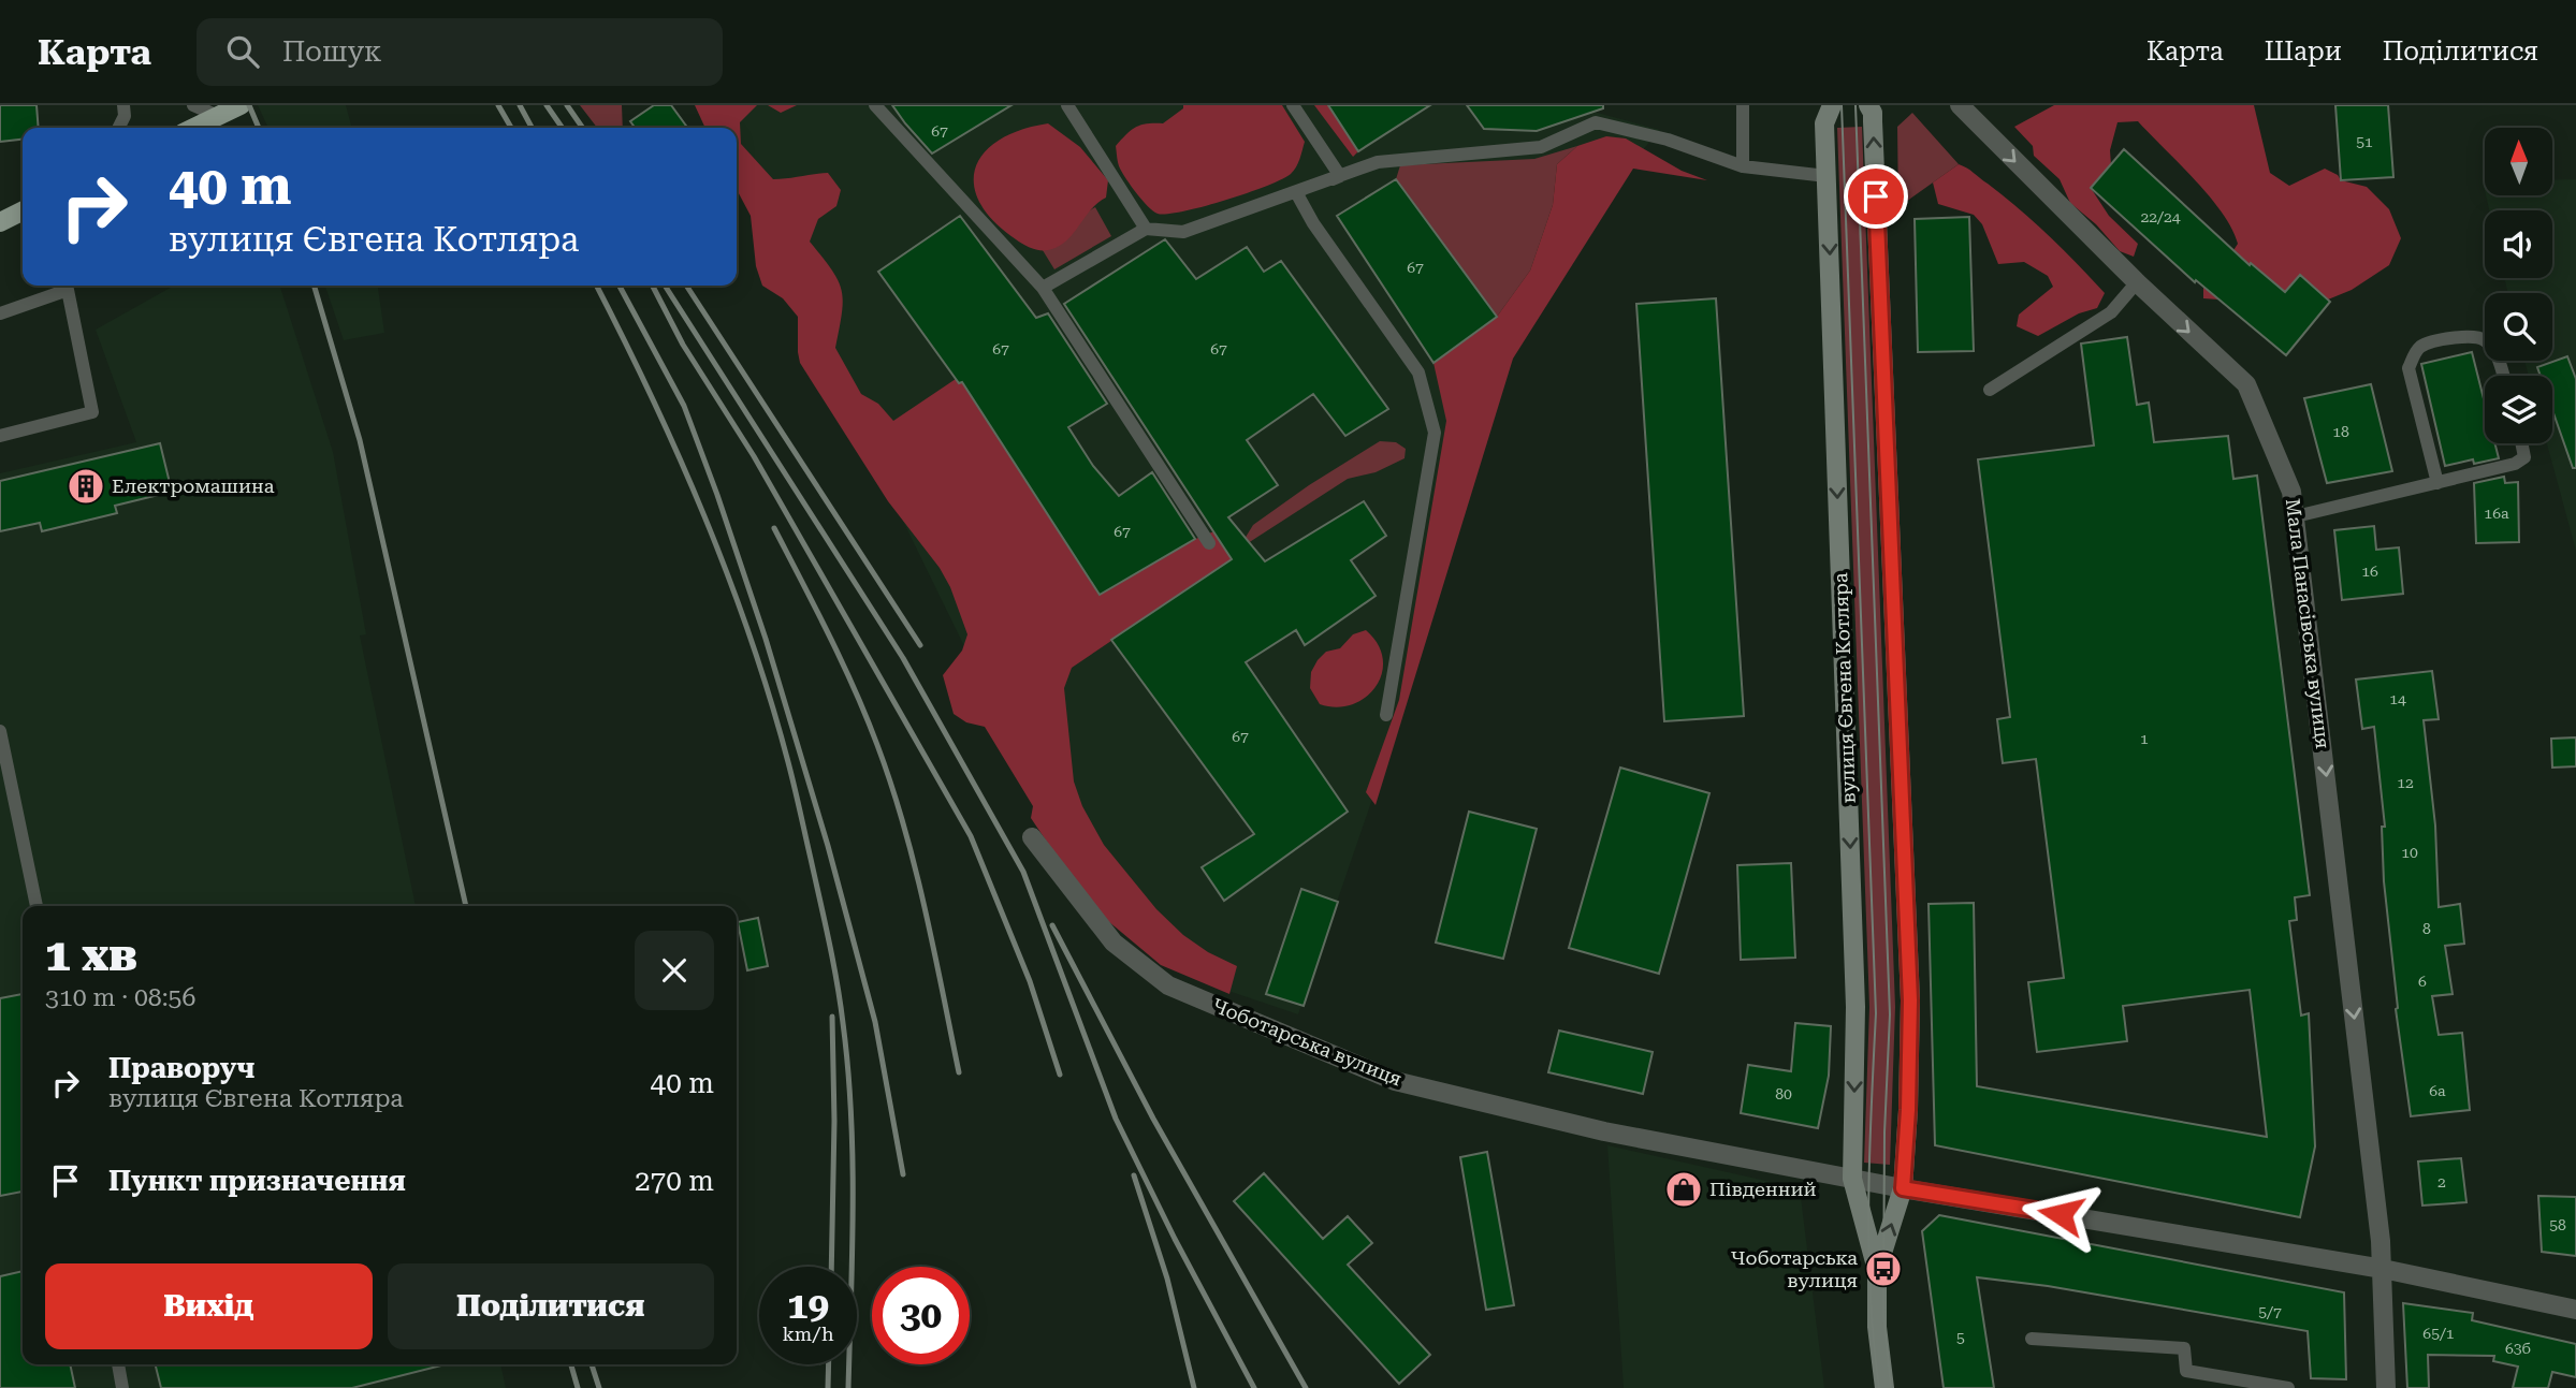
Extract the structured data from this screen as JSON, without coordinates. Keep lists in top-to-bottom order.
{
  "streets": {
    "main road": ["вулиця Євгена Котляра"],
    "street": ["Мала Панасівська вулиця", "Чоботарська вулиця"]
  },
  "crossings": [
    ["Мала Панасівська вулиця", "Чоботарська вулиця"],
    ["вулиця Євгена Котляра", "Чоботарська вулиця"]
  ],
  "one_way": ["Мала Панасівська вулиця"],
  "places": {
    "building": ["Електромашина"],
    "shop": ["Південний"],
    "bus stop": ["Чоботарська вулиця"]
  },
  "house_numbers": [
    "67",
    "51",
    "22/24",
    "67",
    "67",
    "67",
    "18",
    "16а",
    "67",
    "16",
    "14",
    "67",
    "1",
    "12",
    "10",
    "8",
    "6",
    "6а",
    "80",
    "2",
    "58",
    "5/7",
    "65/1",
    "5",
    "63б"
  ],
  "north": "top",
  "page": {
    "header": "Карта",
    "search": "Пошук",
    "nav": ["Карта", "Шари", "Поділитися"],
    "turn": ["40 m", "вулиця Євгена Котляра"],
    "heading": ["1 хв", "310 m · 08:56"],
    "list": [
      {
        "name": "Праворуч",
        "note": "вулиця Євгена Котляра",
        "value": "40 m"
      },
      {
        "name": "Пункт призначення",
        "value": "270 m"
      }
    ],
    "buttons": ["Вихід", "Поділитися"],
    "speed": "19 km/h",
    "limit": "30"
  }
}
